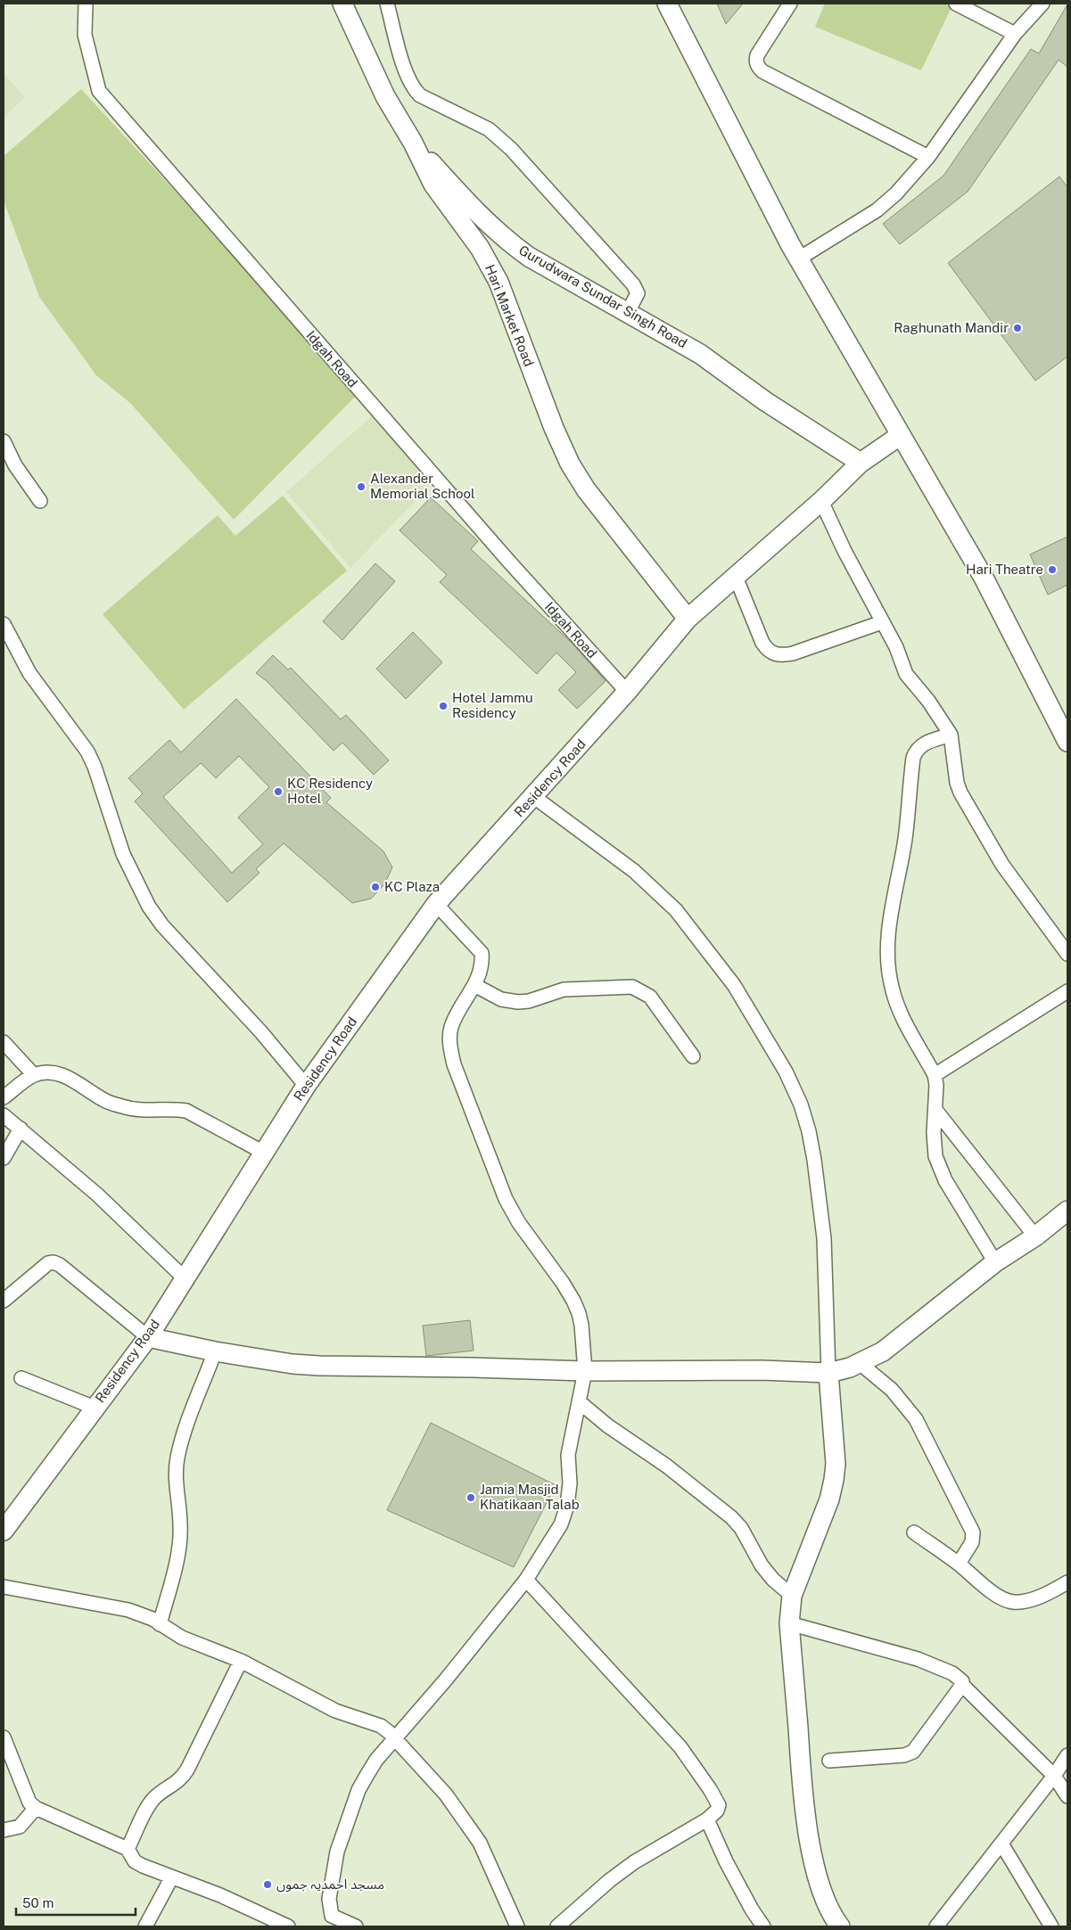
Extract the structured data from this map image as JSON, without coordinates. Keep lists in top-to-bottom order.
{
  "streets": {
    "street": [
      "Gurudwara Sundar Singh Road",
      "Hari Market Road",
      "Idgah Road",
      "Residency Road"
    ]
  },
  "crossings": [
    ["Gurudwara Sundar Singh Road", "Hari Market Road"],
    ["Gurudwara Sundar Singh Road", "Residency Road"],
    ["Hari Market Road", "Residency Road"],
    ["Idgah Road", "Residency Road"]
  ],
  "places": [
    "Raghunath Mandir",
    "Alexander Memorial School",
    "Hari Theatre",
    "Hotel Jammu Residency",
    "KC Residency Hotel",
    "KC Plaza",
    "Jamia Masjid Khatikaan Talab",
    "مسجد احمدیہ جموں"
  ],
  "scale_bar": "50 m"
}
